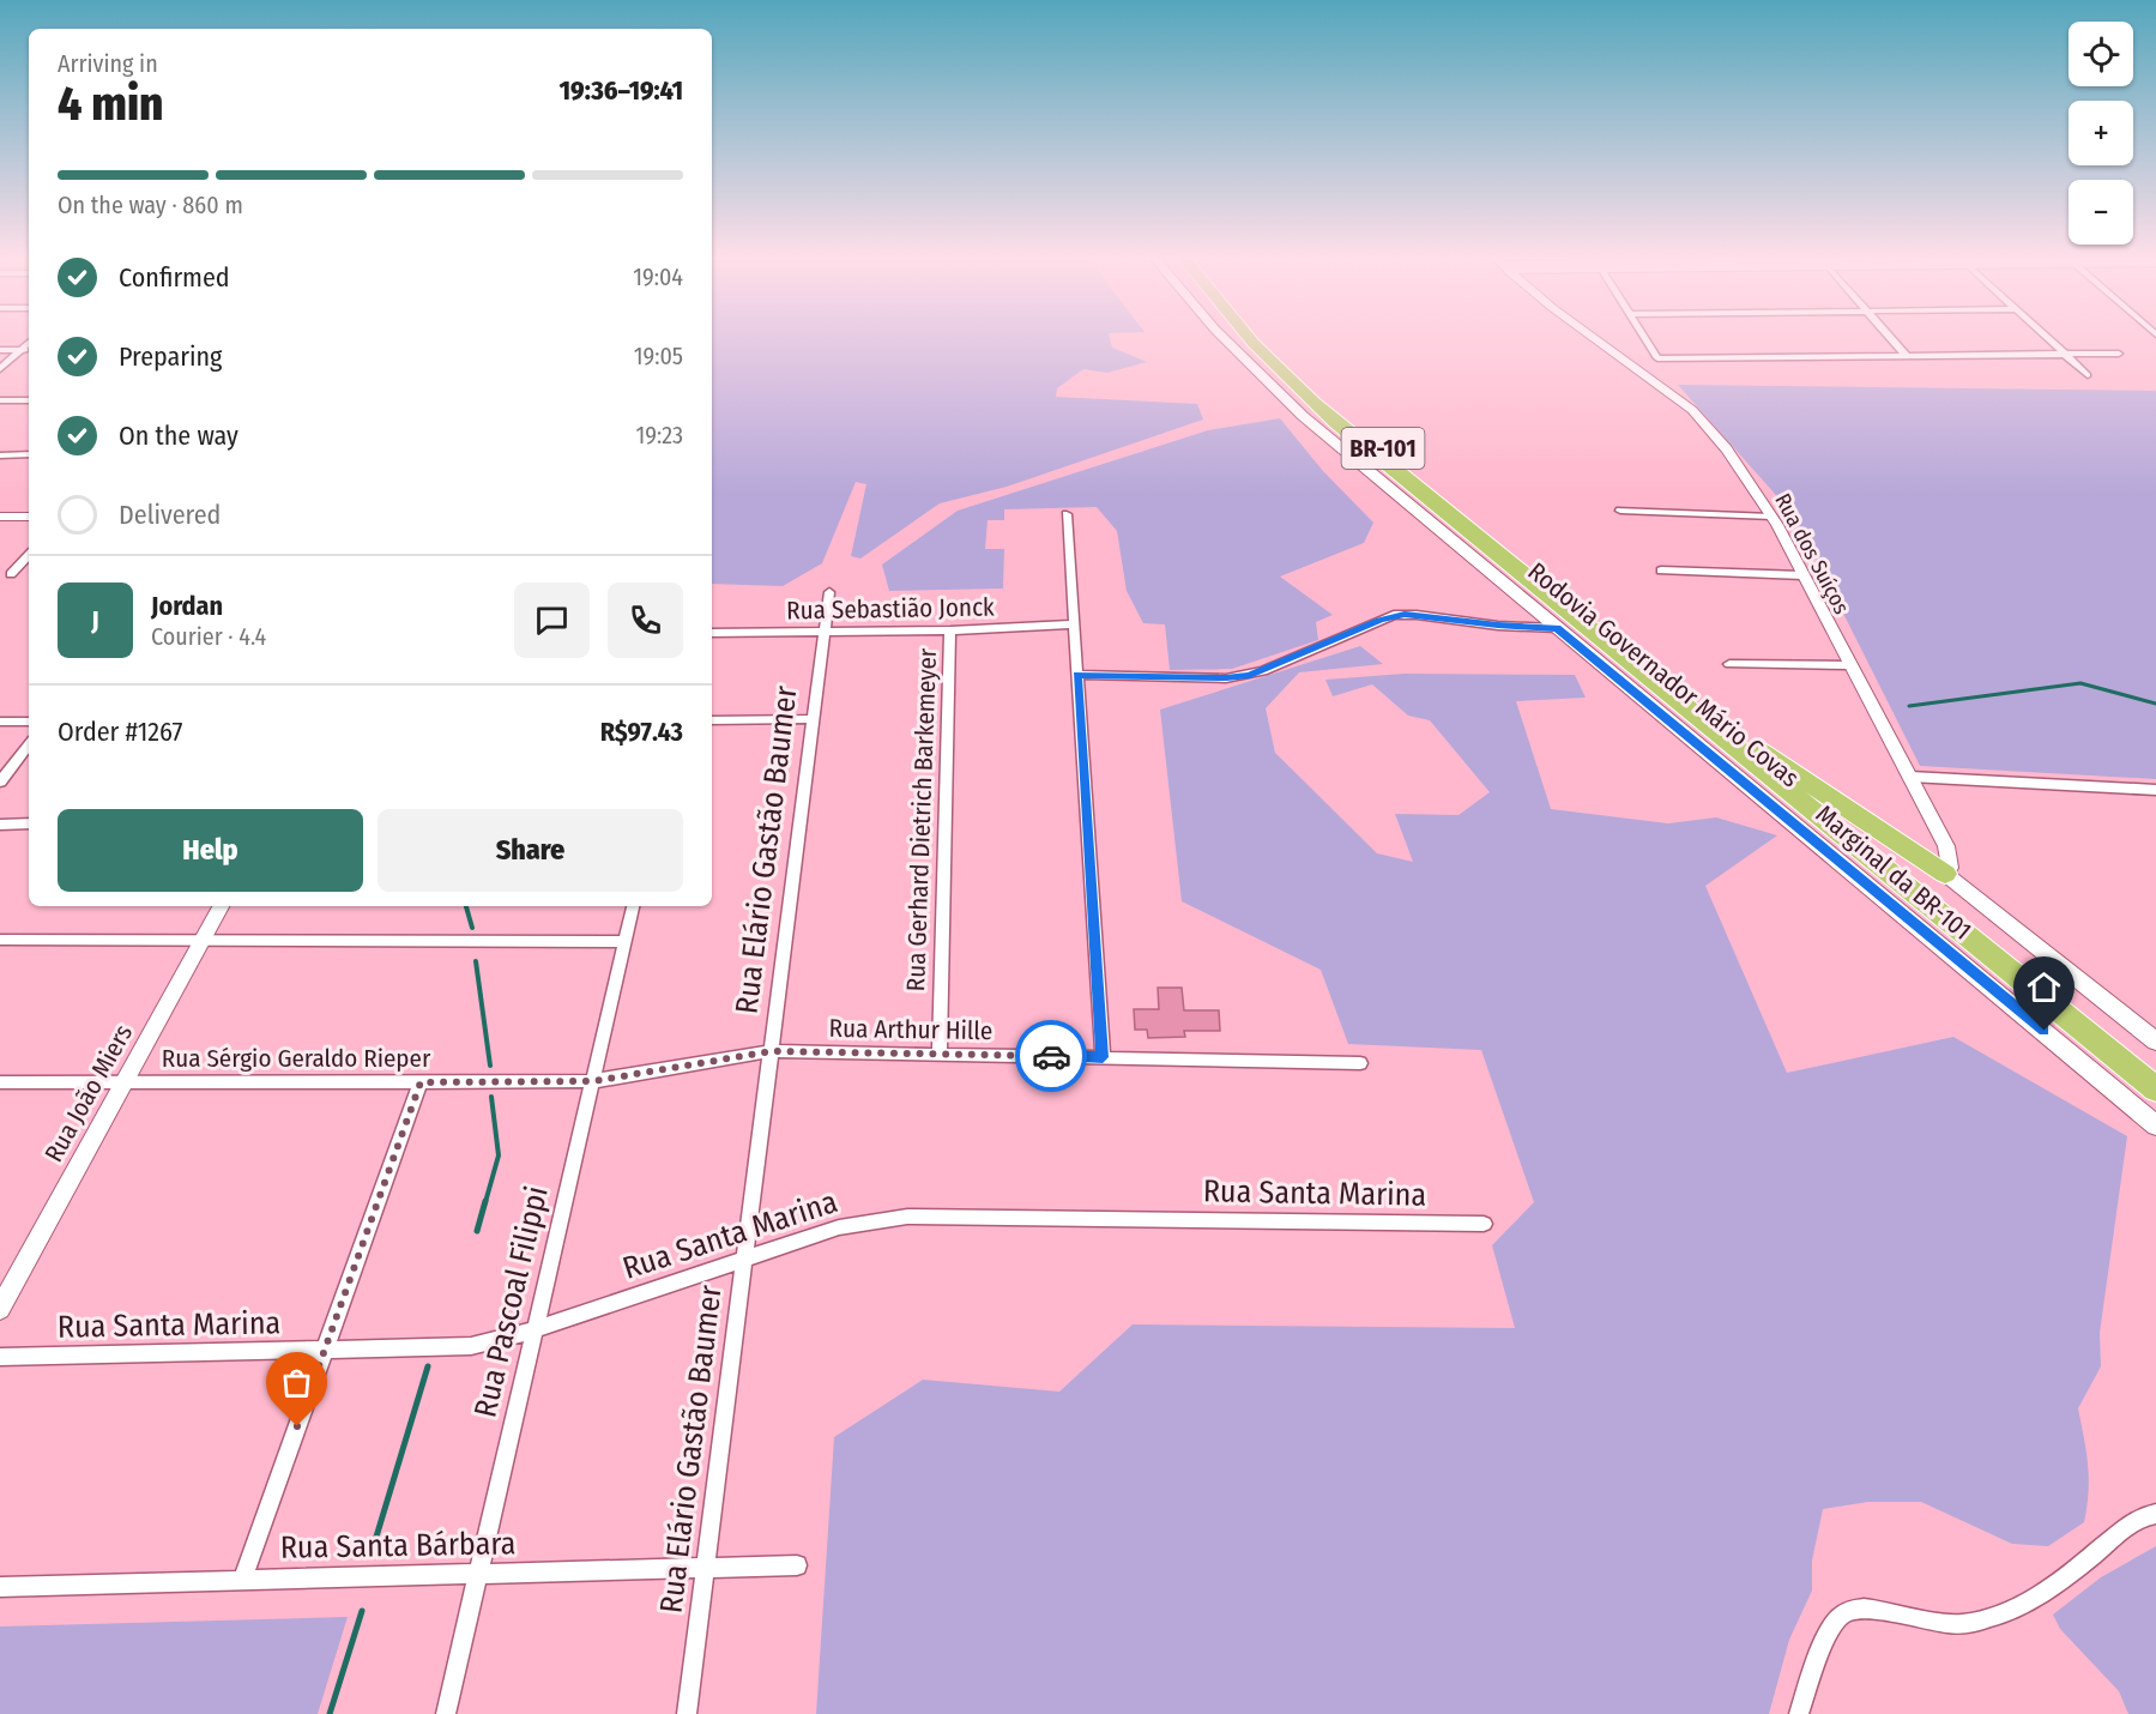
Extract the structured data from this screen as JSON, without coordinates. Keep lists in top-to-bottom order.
{
  "streets": {
    "highway": ["BR-101", "Rodovia Governador Mário Covas"],
    "main road": ["Marginal da BR-101"],
    "street": [
      "Rua dos Suíços",
      "Rua Sebastião Jonck",
      "Rua Gerhard Dietrich Barkemeyer",
      "Rua Elário Gastão Baumer",
      "Rua Arthur Hille",
      "Rua Sérgio Geraldo Rieper",
      "Rua João Miers",
      "Rua Santa Marina",
      "Rua Pascoal Filippi",
      "Rua Santa Bárbara"
    ]
  },
  "crossings": [
    ["Rua dos Suíços", "Marginal da BR-101"],
    ["Rua Sebastião Jonck", "Rua Gerhard Dietrich Barkemeyer"],
    ["Rua Sebastião Jonck", "Rua Elário Gastão Baumer"],
    ["Rua Gerhard Dietrich Barkemeyer", "Rua Arthur Hille"],
    ["Rua Elário Gastão Baumer", "Rua Arthur Hille"],
    ["Rua Elário Gastão Baumer", "Rua Santa Marina"],
    ["Rua Elário Gastão Baumer", "Rua Santa Bárbara"],
    ["Rua Arthur Hille", "Rua Sérgio Geraldo Rieper"],
    ["Rua Arthur Hille", "Rua Pascoal Filippi"],
    ["Rua Sérgio Geraldo Rieper", "Rua João Miers"],
    ["Rua Sérgio Geraldo Rieper", "Rua Pascoal Filippi"],
    ["Rua Santa Marina", "Rua Pascoal Filippi"],
    ["Rua Pascoal Filippi", "Rua Santa Bárbara"]
  ],
  "page": {
    "map_buttons": ["+", "−"],
    "heading": ["4 min", "Arriving in", "19:36–19:41"],
    "panel": [
      "Jordan",
      "Courier · 4.4",
      "Order #1267",
      "R$97.43"
    ],
    "bar": "On the way · 860 m",
    "list": [
      ["Confirmed", "19:04"],
      ["Preparing", "19:05"],
      ["On the way", "19:23"],
      "Delivered"
    ],
    "round": "J",
    "buttons": ["Help", "Share"]
  }
}
